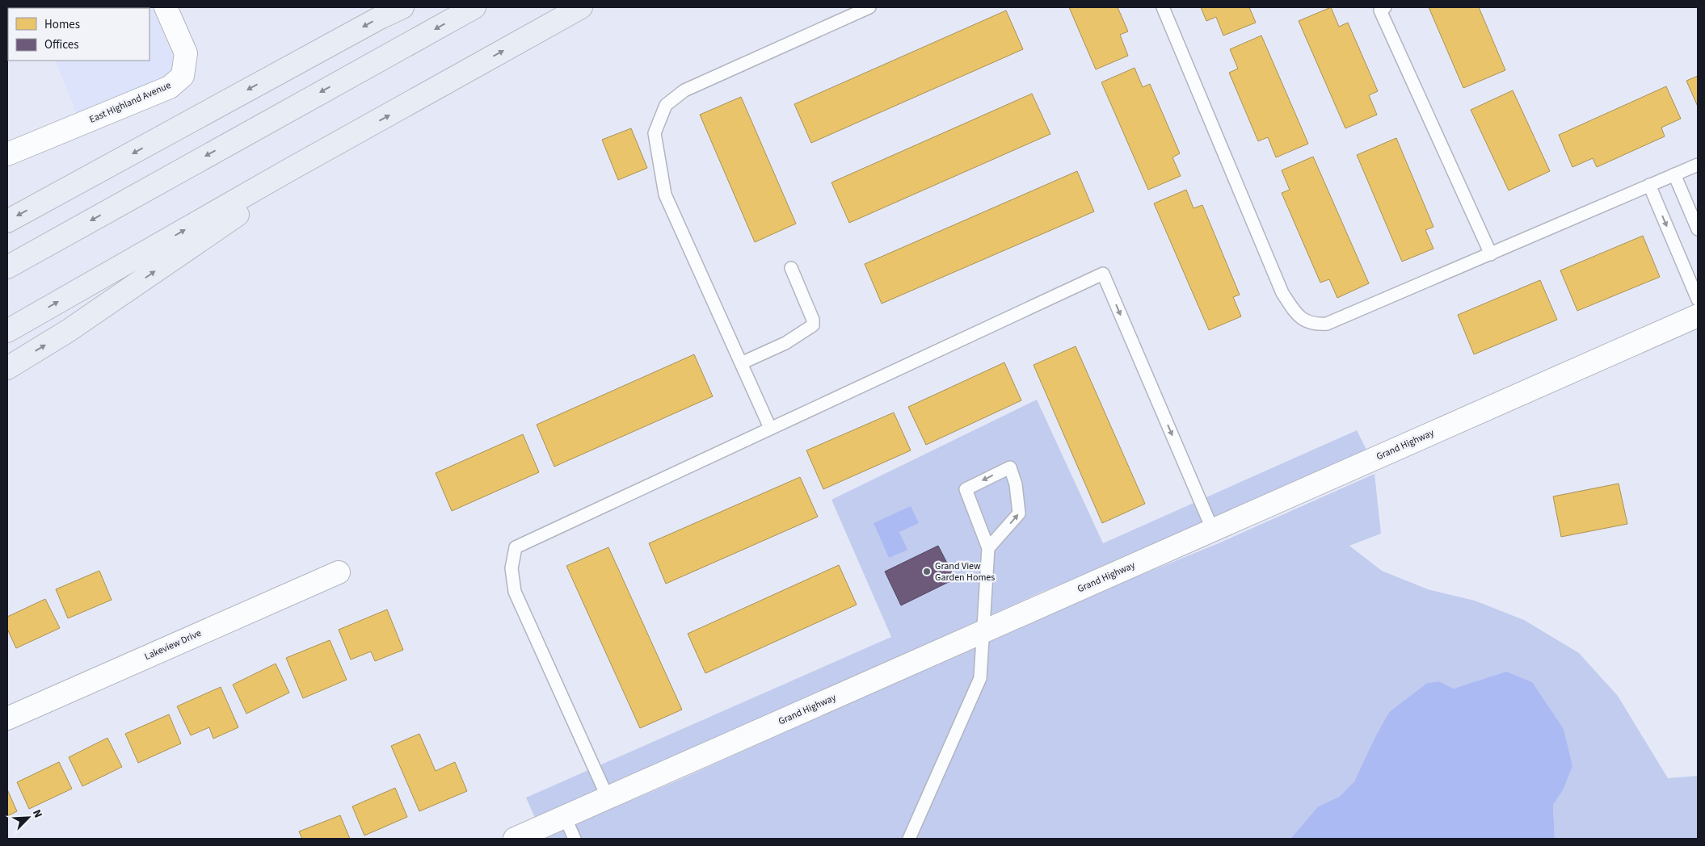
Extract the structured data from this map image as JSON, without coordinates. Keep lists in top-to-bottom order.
{
  "streets": {
    "street": ["East Highland Avenue", "Grand Highway", "Lakeview Drive"]
  },
  "places": ["Grand View Garden Homes"],
  "legend": ["Homes", "Offices"],
  "north": "top right"
}
